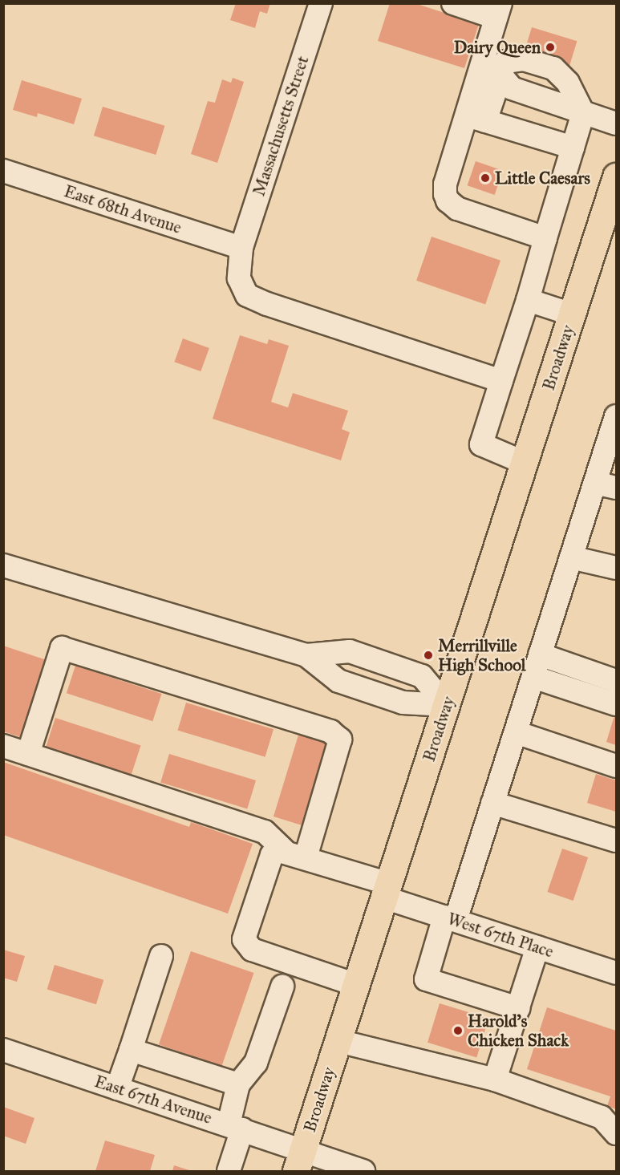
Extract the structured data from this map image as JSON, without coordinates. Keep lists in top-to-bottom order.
{
  "streets": {
    "main road": ["Broadway"],
    "street": [
      "Massachusetts Street",
      "East 68th Avenue",
      "West 67th Place",
      "East 67th Avenue"
    ]
  },
  "crossings": [
    ["Massachusetts Street", "East 68th Avenue"],
    ["Broadway", "West 67th Place"],
    ["Broadway", "East 67th Avenue"]
  ],
  "places": [
    "Dairy Queen",
    "Little Caesars",
    "Merrillville High School",
    "Harold's Chicken Shack"
  ]
}
